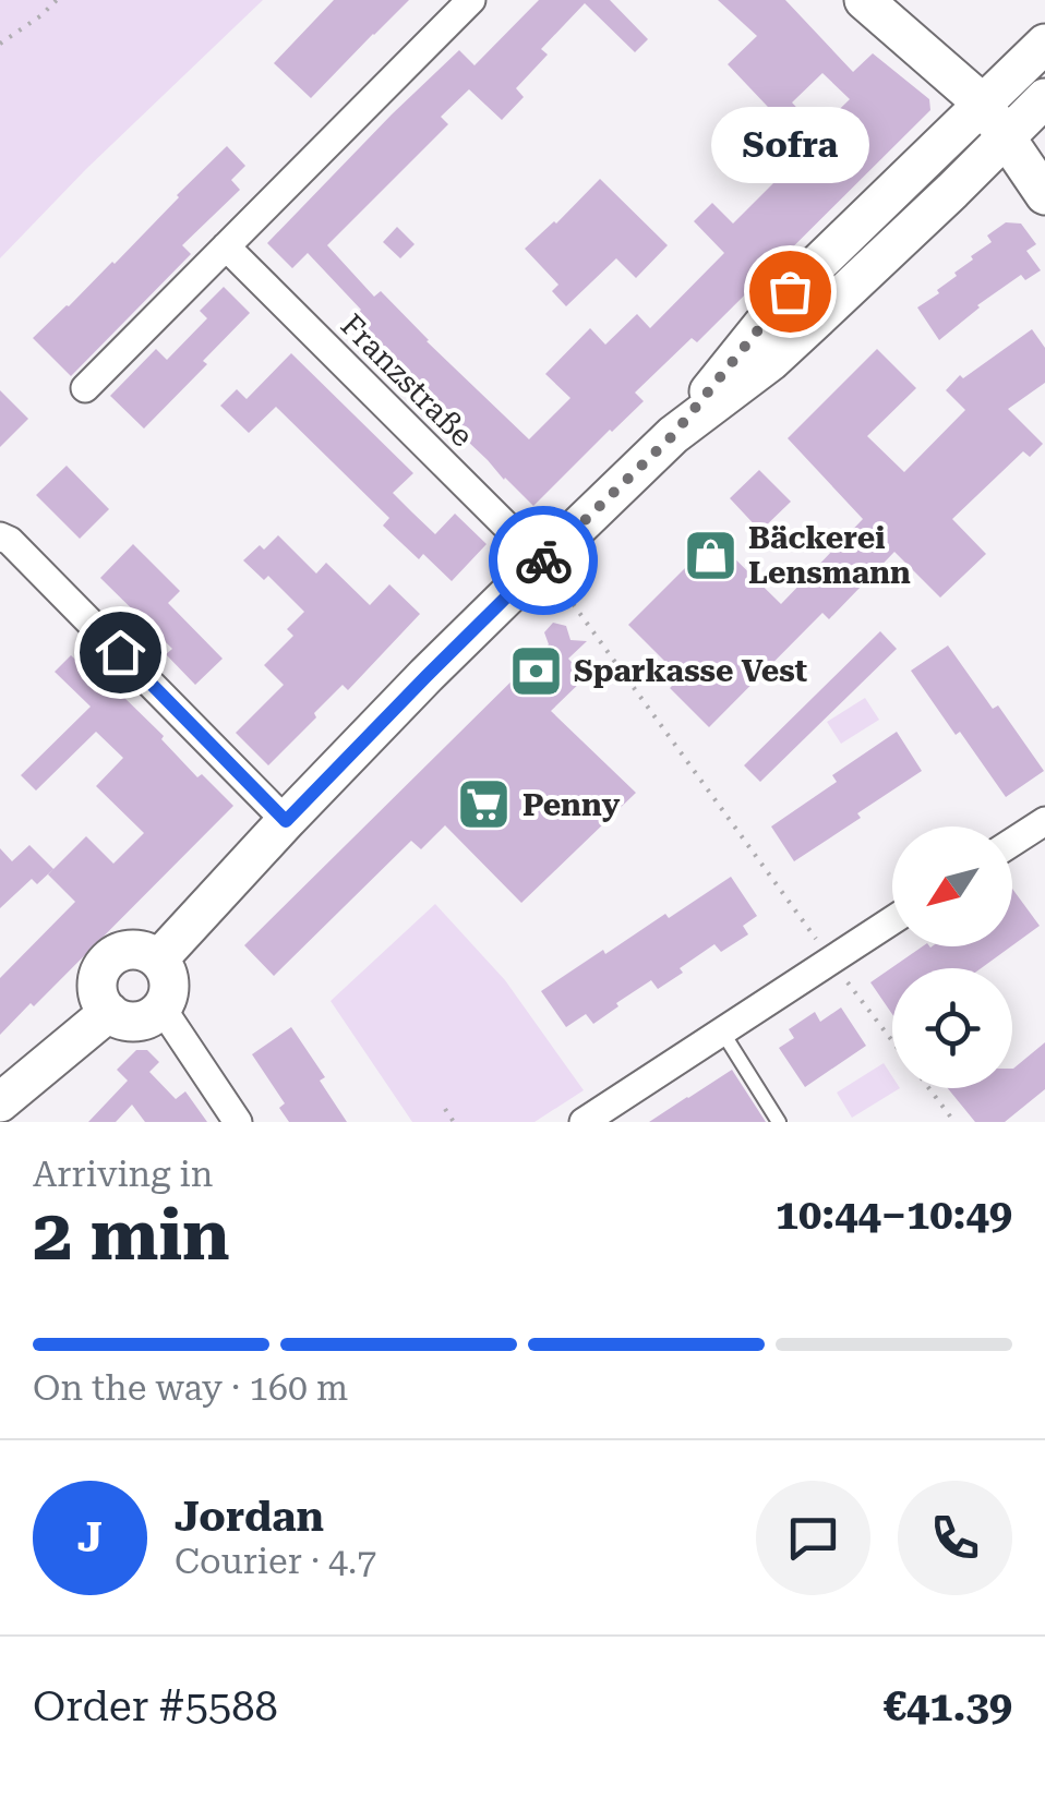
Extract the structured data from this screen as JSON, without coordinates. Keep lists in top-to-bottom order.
{
  "streets": {
    "street": ["Franzstraße"]
  },
  "places": {
    "other": ["Sofra"],
    "shop": ["Bäckerei Lensmann"],
    "bank": ["Sparkasse Vest"],
    "supermarket": ["Penny"]
  },
  "north": "bottom left",
  "page": {
    "bubble": "Sofra",
    "heading": ["2 min", "Arriving in", "10:44–10:49"],
    "panel": [
      "Jordan",
      "Courier · 4.7",
      "Order #5588",
      "€41.39"
    ],
    "bar": "On the way · 160 m",
    "round": "J"
  }
}
